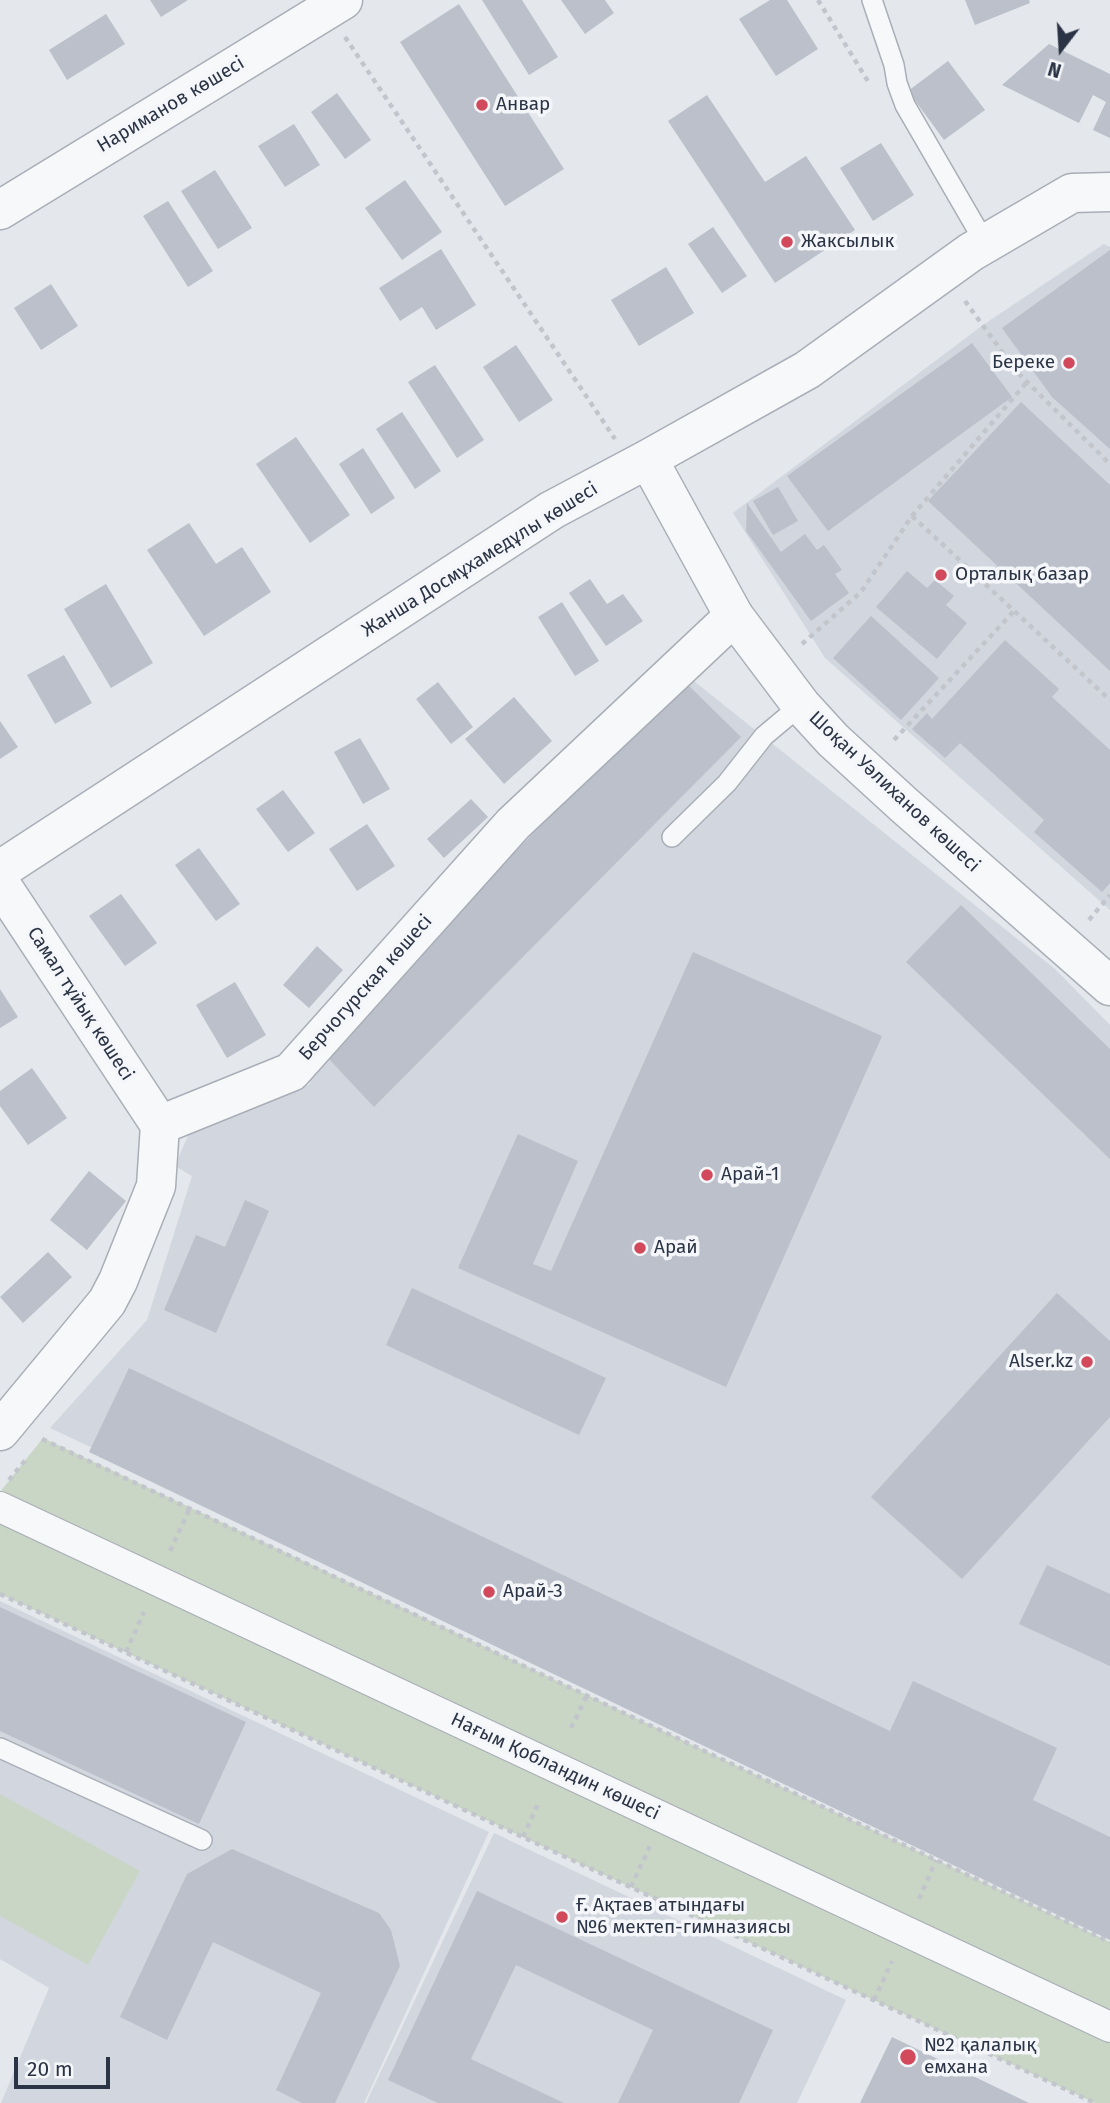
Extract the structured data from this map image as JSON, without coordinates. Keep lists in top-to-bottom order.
{
  "streets": {
    "street": [
      "Нариманов көшесі",
      "Жанша Досмұхамедұлы көшесі",
      "Шоқан Уәлиханов көшесі",
      "Берчогурская көшесі",
      "Самал тұйық көшесі",
      "Нағым Қобландин көшесі"
    ]
  },
  "crossings": [
    ["Жанша Досмұхамедұлы көшесі", "Шоқан Уәлиханов көшесі"],
    ["Шоқан Уәлиханов көшесі", "Берчогурская көшесі"],
    ["Берчогурская көшесі", "Самал тұйық көшесі"]
  ],
  "places": [
    "Анвар",
    "Жаксылык",
    "Береке",
    "Орталық базар",
    "Арай-1",
    "Арай",
    "Alser.kz",
    "Арай-3",
    "Ғ. Ақтаев атындағы №6 мектеп-гимназиясы",
    "№2 қалалық емхана"
  ],
  "scale_bar": "20 m",
  "north": "bottom"
}
